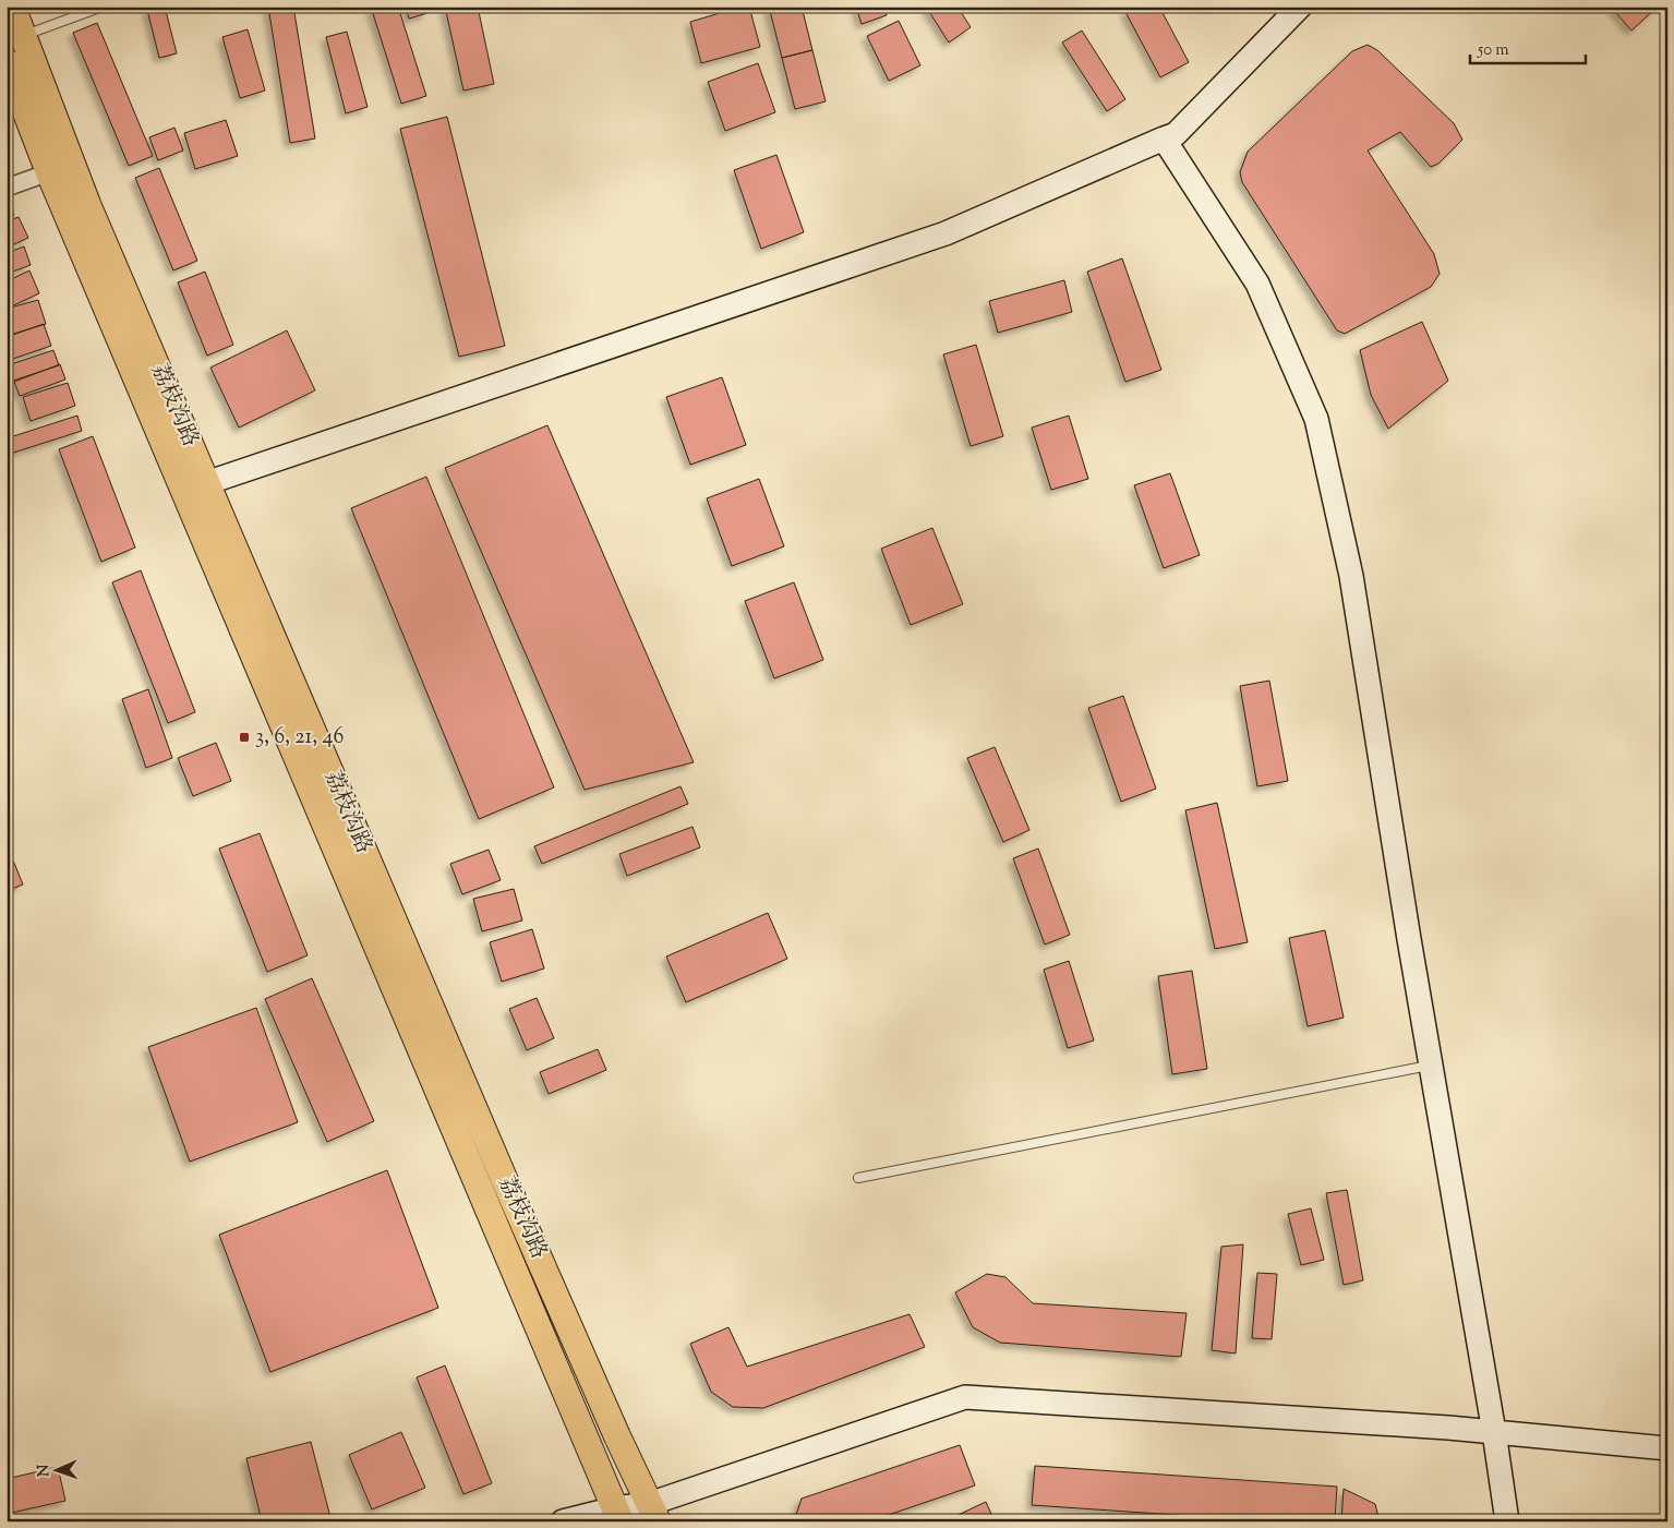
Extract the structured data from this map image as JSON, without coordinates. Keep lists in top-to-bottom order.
{
  "streets": {
    "main road": ["荔枝沟路"]
  },
  "places": {
    "transit": ["3, 6, 21, 46"]
  },
  "scale_bar": "50 m",
  "north": "left"
}
